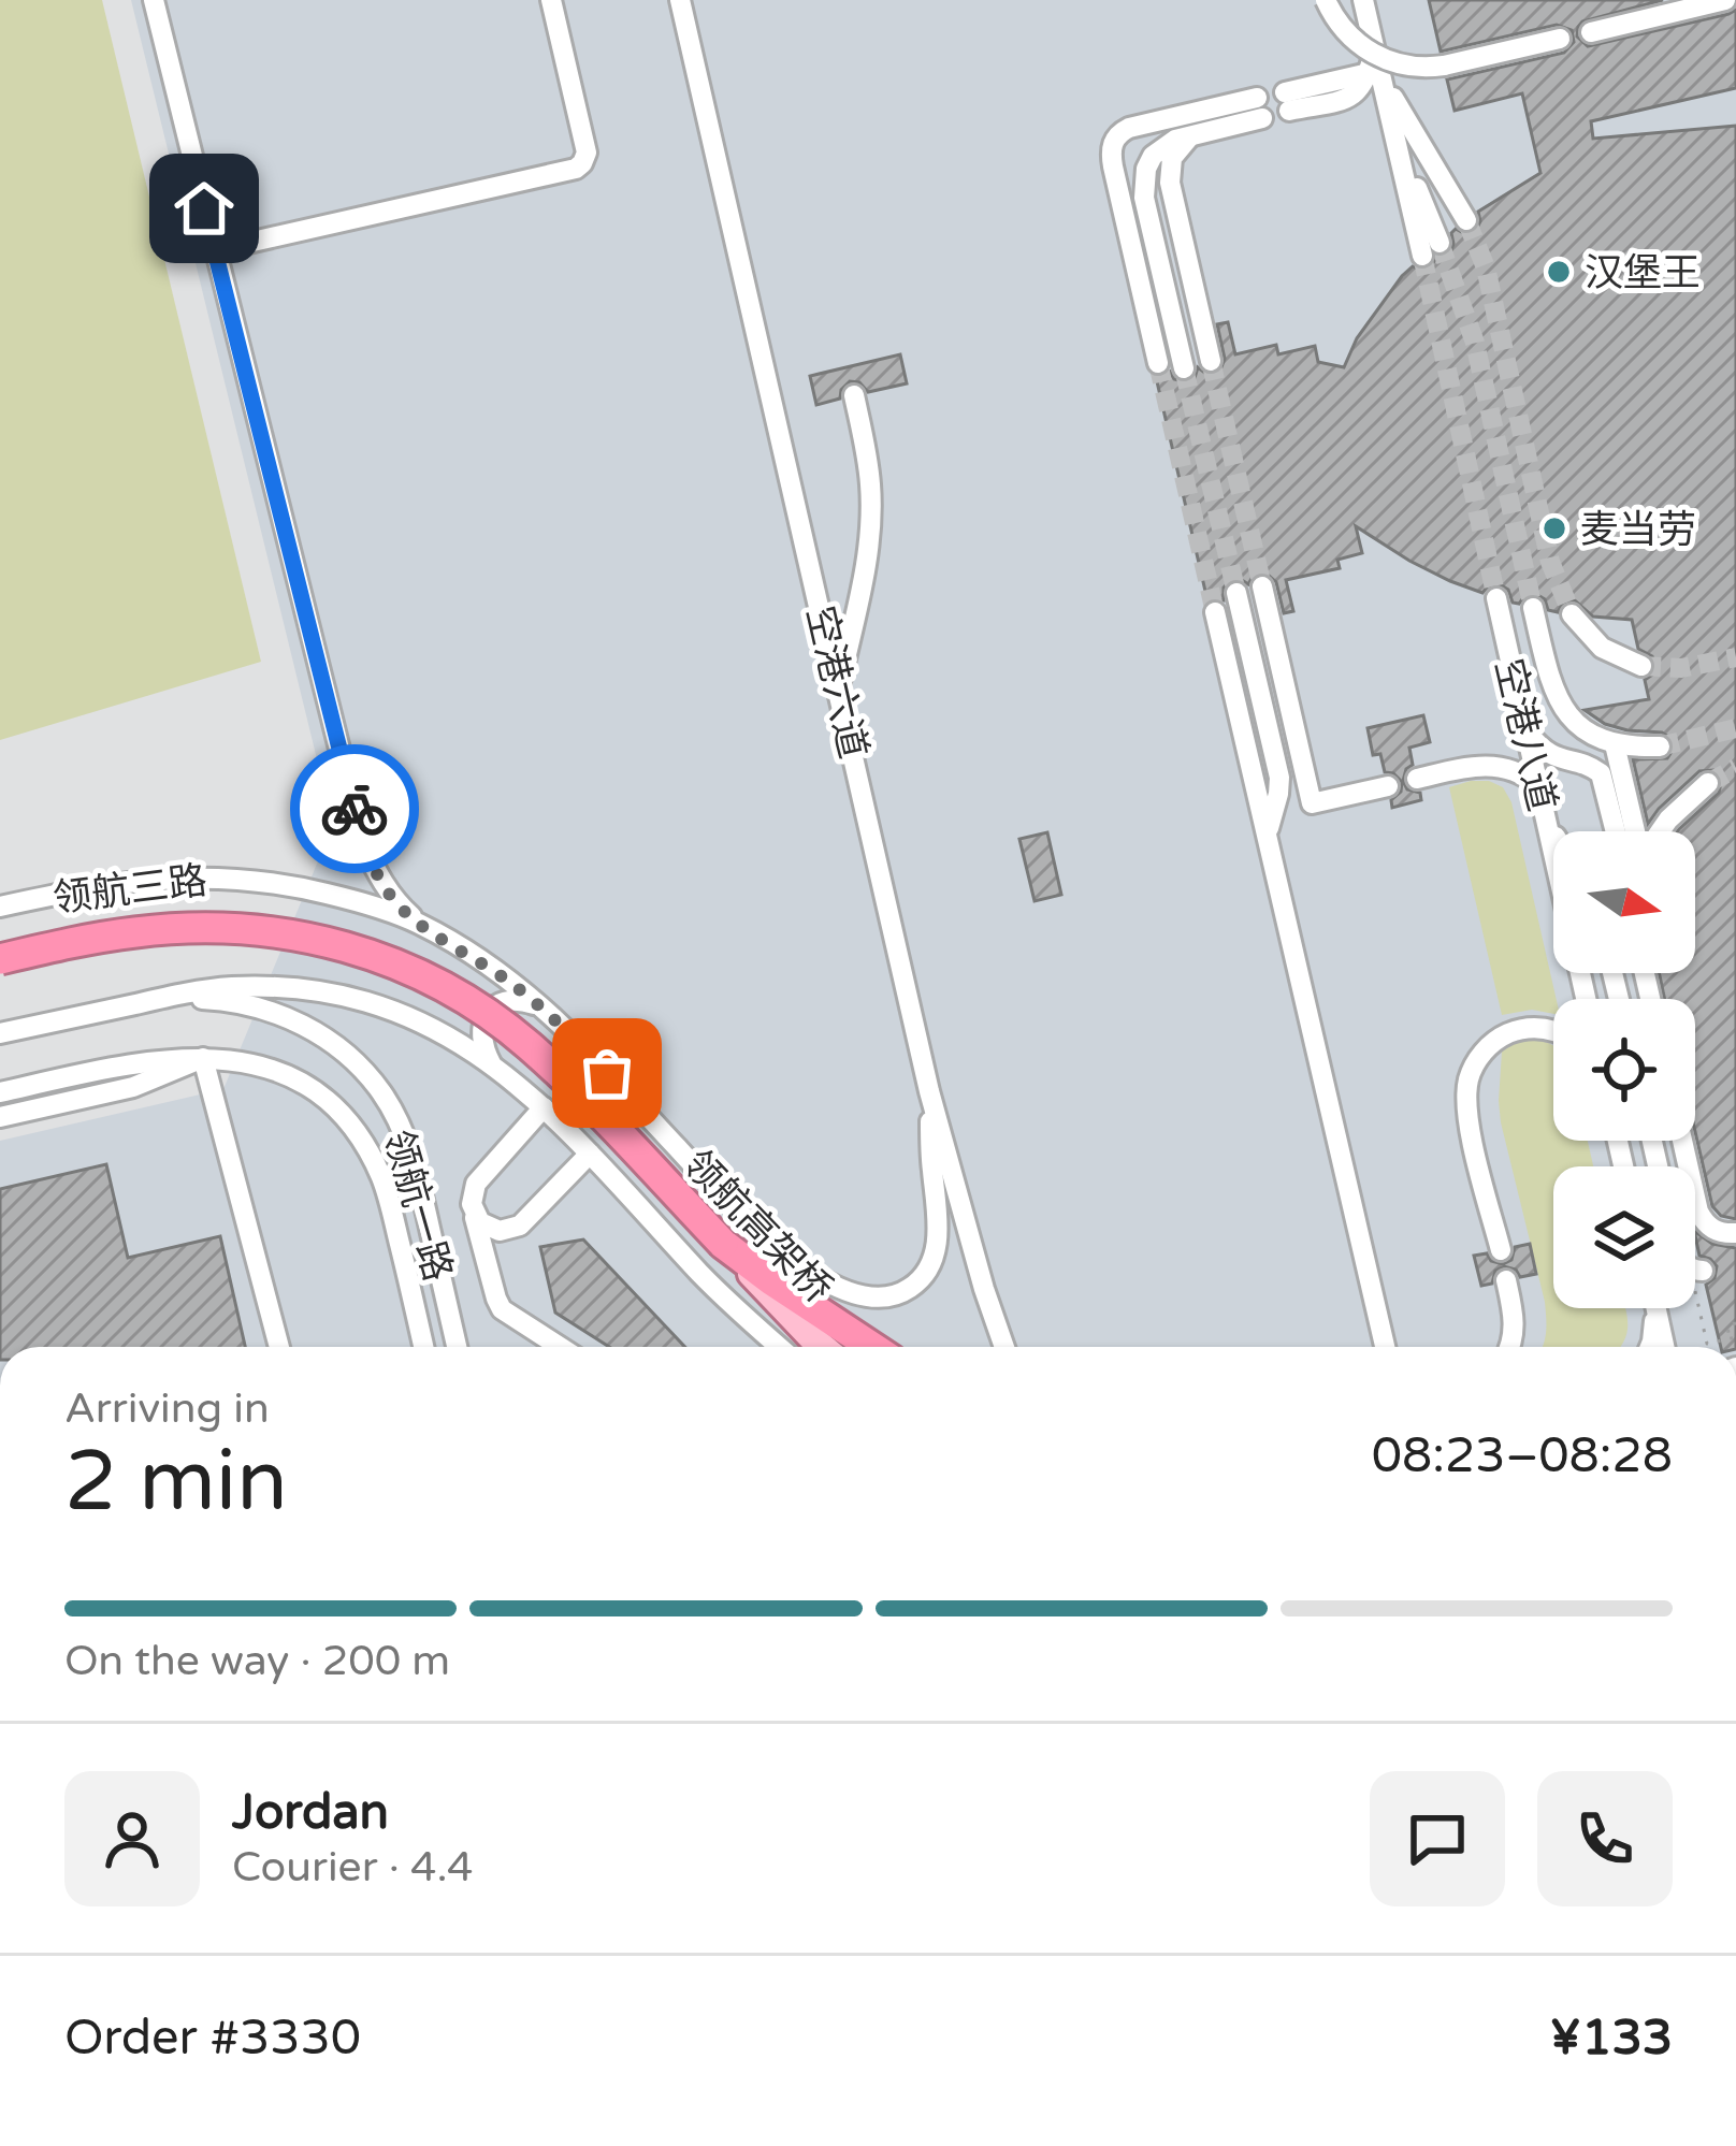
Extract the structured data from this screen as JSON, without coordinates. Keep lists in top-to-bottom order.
{
  "streets": {
    "highway": ["领航高架桥"],
    "street": [
      "空港六道",
      "空港八道",
      "领航三路",
      "领航一路"
    ]
  },
  "crossings": [
    ["空港六道", "领航三路"]
  ],
  "places": ["汉堡王", "麦当劳"],
  "north": "right",
  "page": {
    "heading": ["2 min", "Arriving in", "08:23–08:28"],
    "panel": [
      "Jordan",
      "Courier · 4.4",
      "Order #3330",
      "¥133"
    ],
    "bar": "On the way · 200 m"
  }
}
